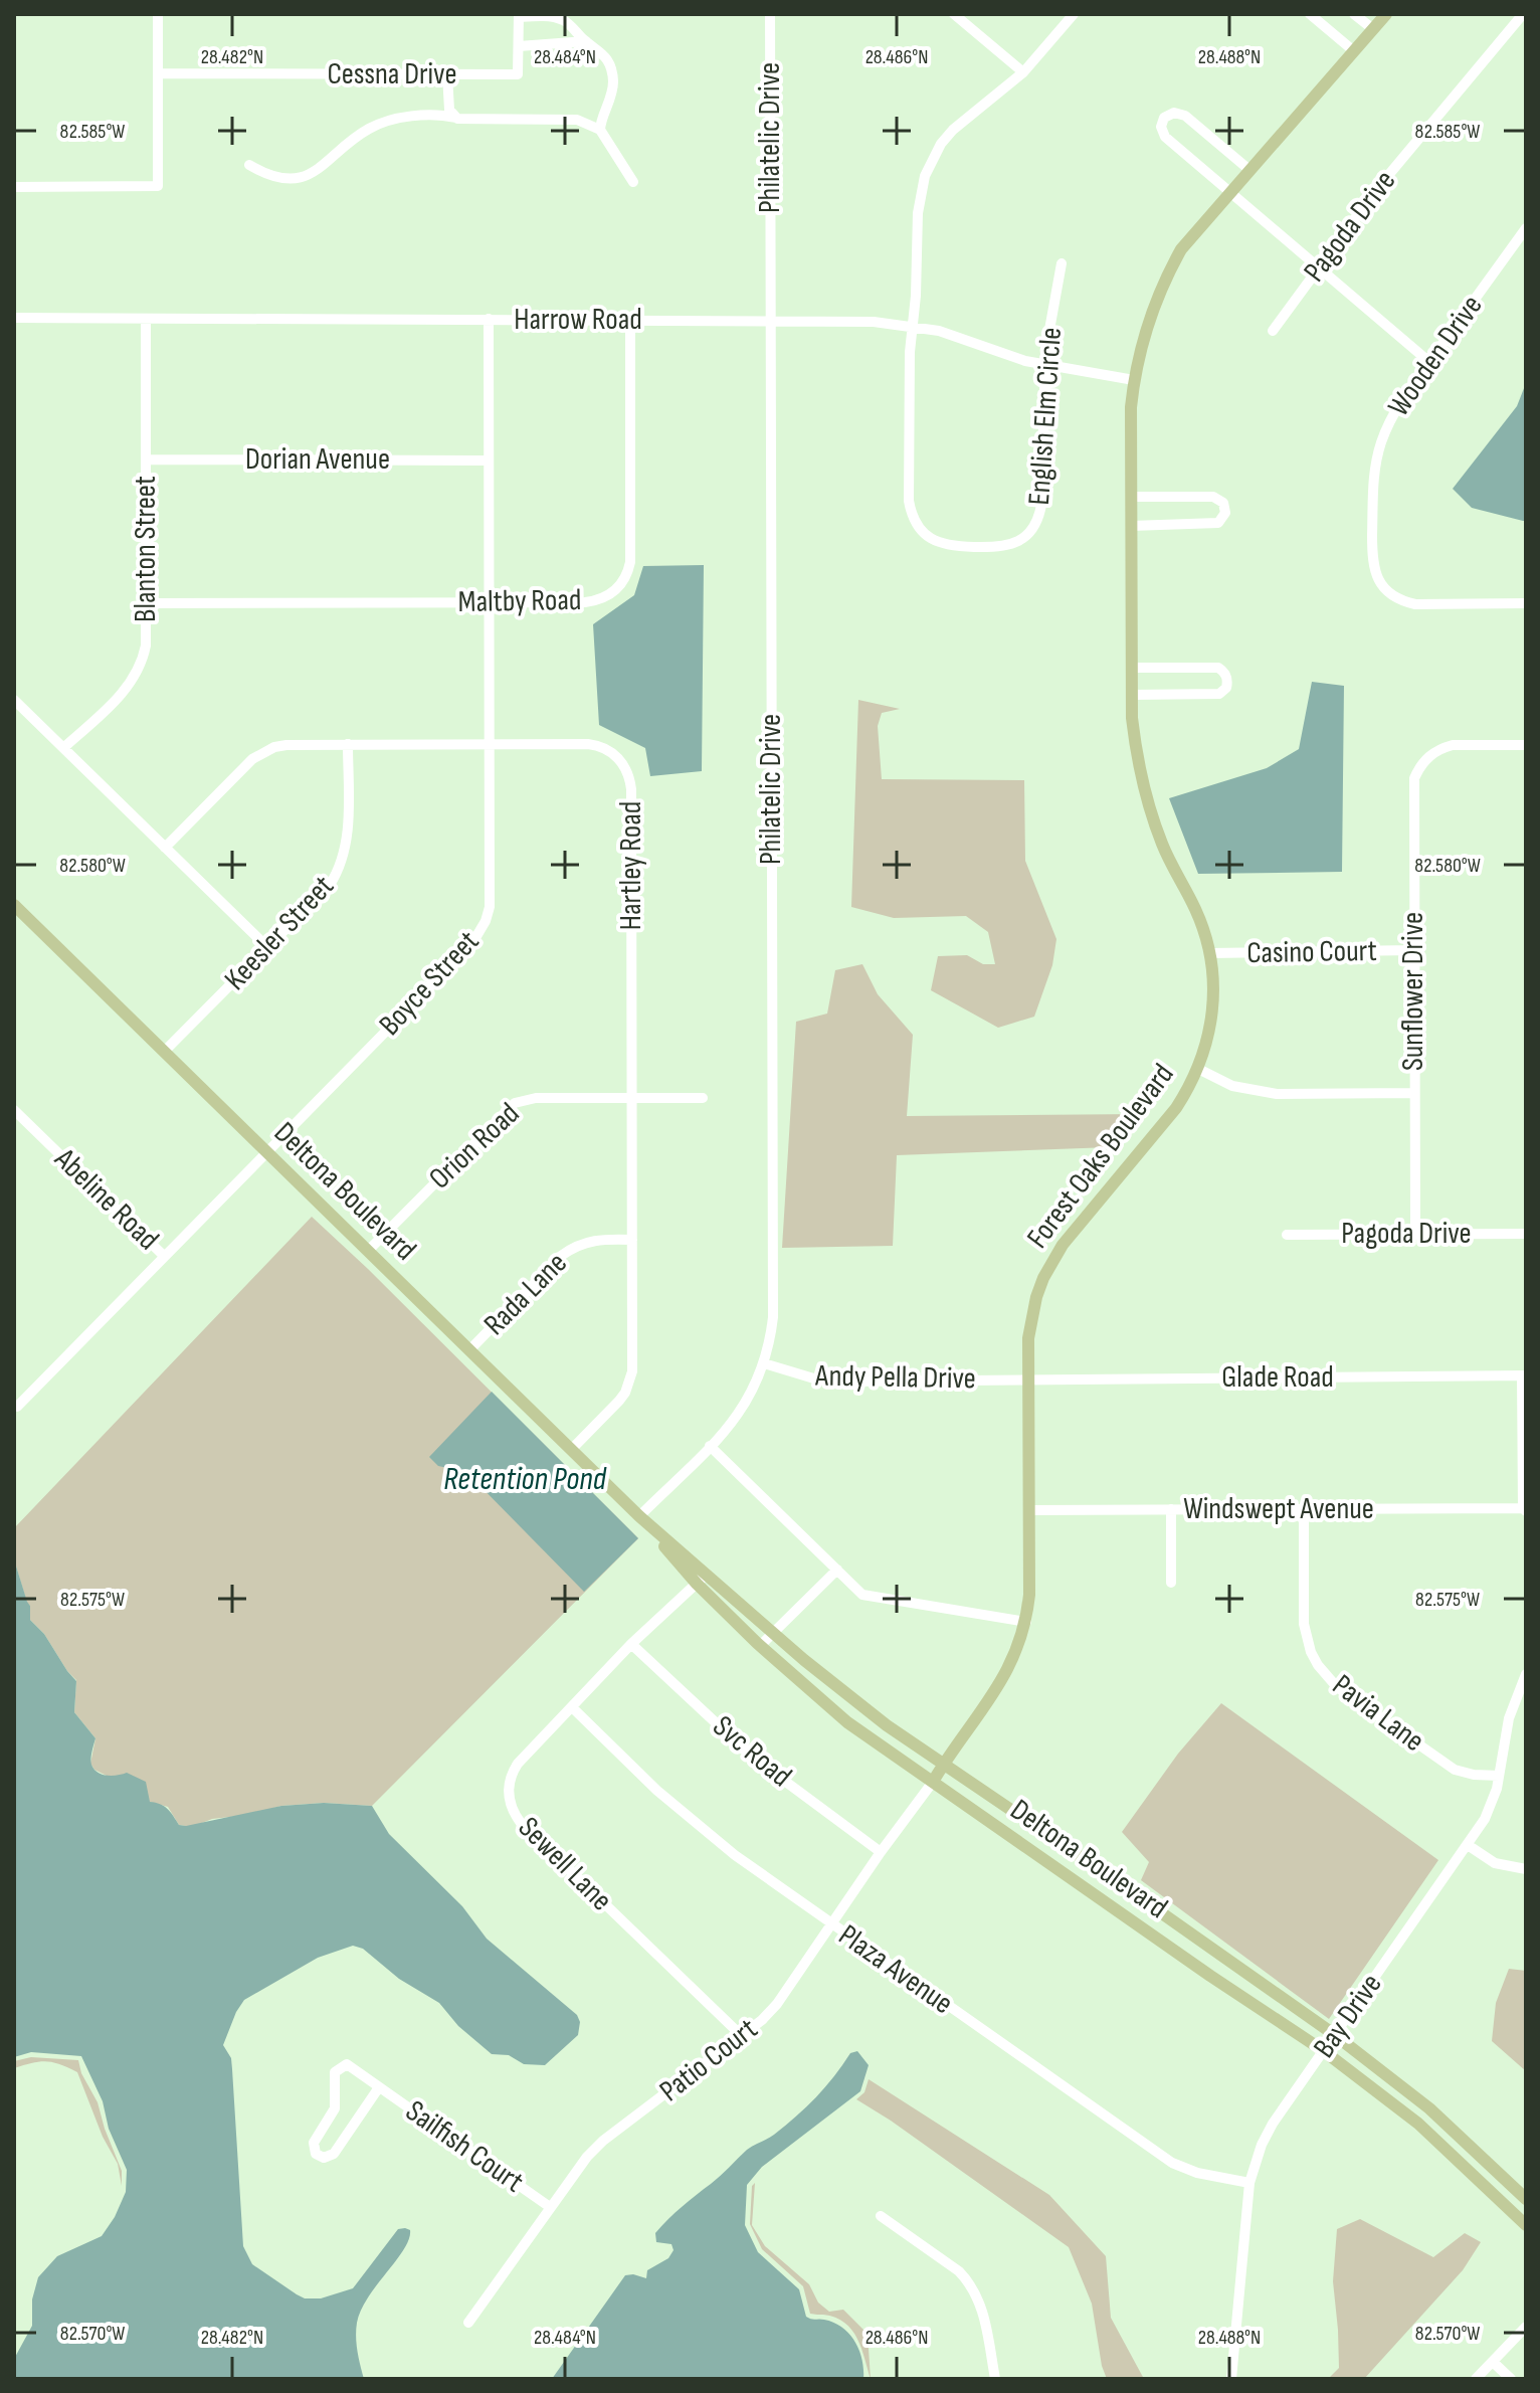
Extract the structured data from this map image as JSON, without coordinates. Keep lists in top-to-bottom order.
{
  "streets": {
    "main road": ["Forest Oaks Boulevard", "Deltona Boulevard"],
    "street": [
      "Cessna Drive",
      "Philatelic Drive",
      "Pagoda Drive",
      "Harrow Road",
      "Wooden Drive",
      "English Elm Circle",
      "Dorian Avenue",
      "Blanton Street",
      "Maltby Road",
      "Hartley Road",
      "Keesler Street",
      "Casino Court",
      "Boyce Street",
      "Sunflower Drive",
      "Orion Road",
      "Abeline Road",
      "Rada Lane",
      "Andy Pella Drive",
      "Glade Road",
      "Windswept Avenue",
      "Pavia Lane",
      "Svc Road",
      "Sewell Lane",
      "Plaza Avenue",
      "Bay Drive",
      "Patio Court",
      "Sailfish Court"
    ]
  },
  "crossings": [
    ["Philatelic Drive", "Harrow Road"],
    ["Philatelic Drive", "Deltona Boulevard"],
    ["Philatelic Drive", "Andy Pella Drive"],
    ["Pagoda Drive", "Sunflower Drive"],
    ["Harrow Road", "English Elm Circle"],
    ["Harrow Road", "Blanton Street"],
    ["Harrow Road", "Maltby Road"],
    ["Harrow Road", "Boyce Street"],
    ["Harrow Road", "Forest Oaks Boulevard"],
    ["Dorian Avenue", "Blanton Street"],
    ["Dorian Avenue", "Boyce Street"],
    ["Blanton Street", "Maltby Road"],
    ["Maltby Road", "Boyce Street"],
    ["Hartley Road", "Keesler Street"],
    ["Hartley Road", "Boyce Street"],
    ["Hartley Road", "Orion Road"],
    ["Hartley Road", "Deltona Boulevard"],
    ["Hartley Road", "Rada Lane"],
    ["Keesler Street", "Deltona Boulevard"],
    ["Casino Court", "Sunflower Drive"],
    ["Casino Court", "Forest Oaks Boulevard"],
    ["Boyce Street", "Deltona Boulevard"],
    ["Boyce Street", "Abeline Road"],
    ["Orion Road", "Deltona Boulevard"],
    ["Forest Oaks Boulevard", "Deltona Boulevard"],
    ["Forest Oaks Boulevard", "Andy Pella Drive"],
    ["Forest Oaks Boulevard", "Glade Road"],
    ["Forest Oaks Boulevard", "Windswept Avenue"],
    ["Forest Oaks Boulevard", "Patio Court"],
    ["Deltona Boulevard", "Rada Lane"],
    ["Deltona Boulevard", "Sewell Lane"],
    ["Deltona Boulevard", "Bay Drive"],
    ["Deltona Boulevard", "Patio Court"],
    ["Andy Pella Drive", "Glade Road"],
    ["Windswept Avenue", "Pavia Lane"],
    ["Pavia Lane", "Bay Drive"],
    ["Svc Road", "Sewell Lane"],
    ["Svc Road", "Patio Court"],
    ["Sewell Lane", "Plaza Avenue"],
    ["Sewell Lane", "Patio Court"],
    ["Plaza Avenue", "Bay Drive"],
    ["Plaza Avenue", "Patio Court"],
    ["Patio Court", "Sailfish Court"]
  ],
  "water": ["Retention Pond"],
  "coordinates": [
    "28.482°N",
    "28.484°N",
    "28.486°N",
    "28.488°N",
    "82.585°W",
    "82.580°W",
    "82.575°W",
    "82.570°W"
  ]
}
